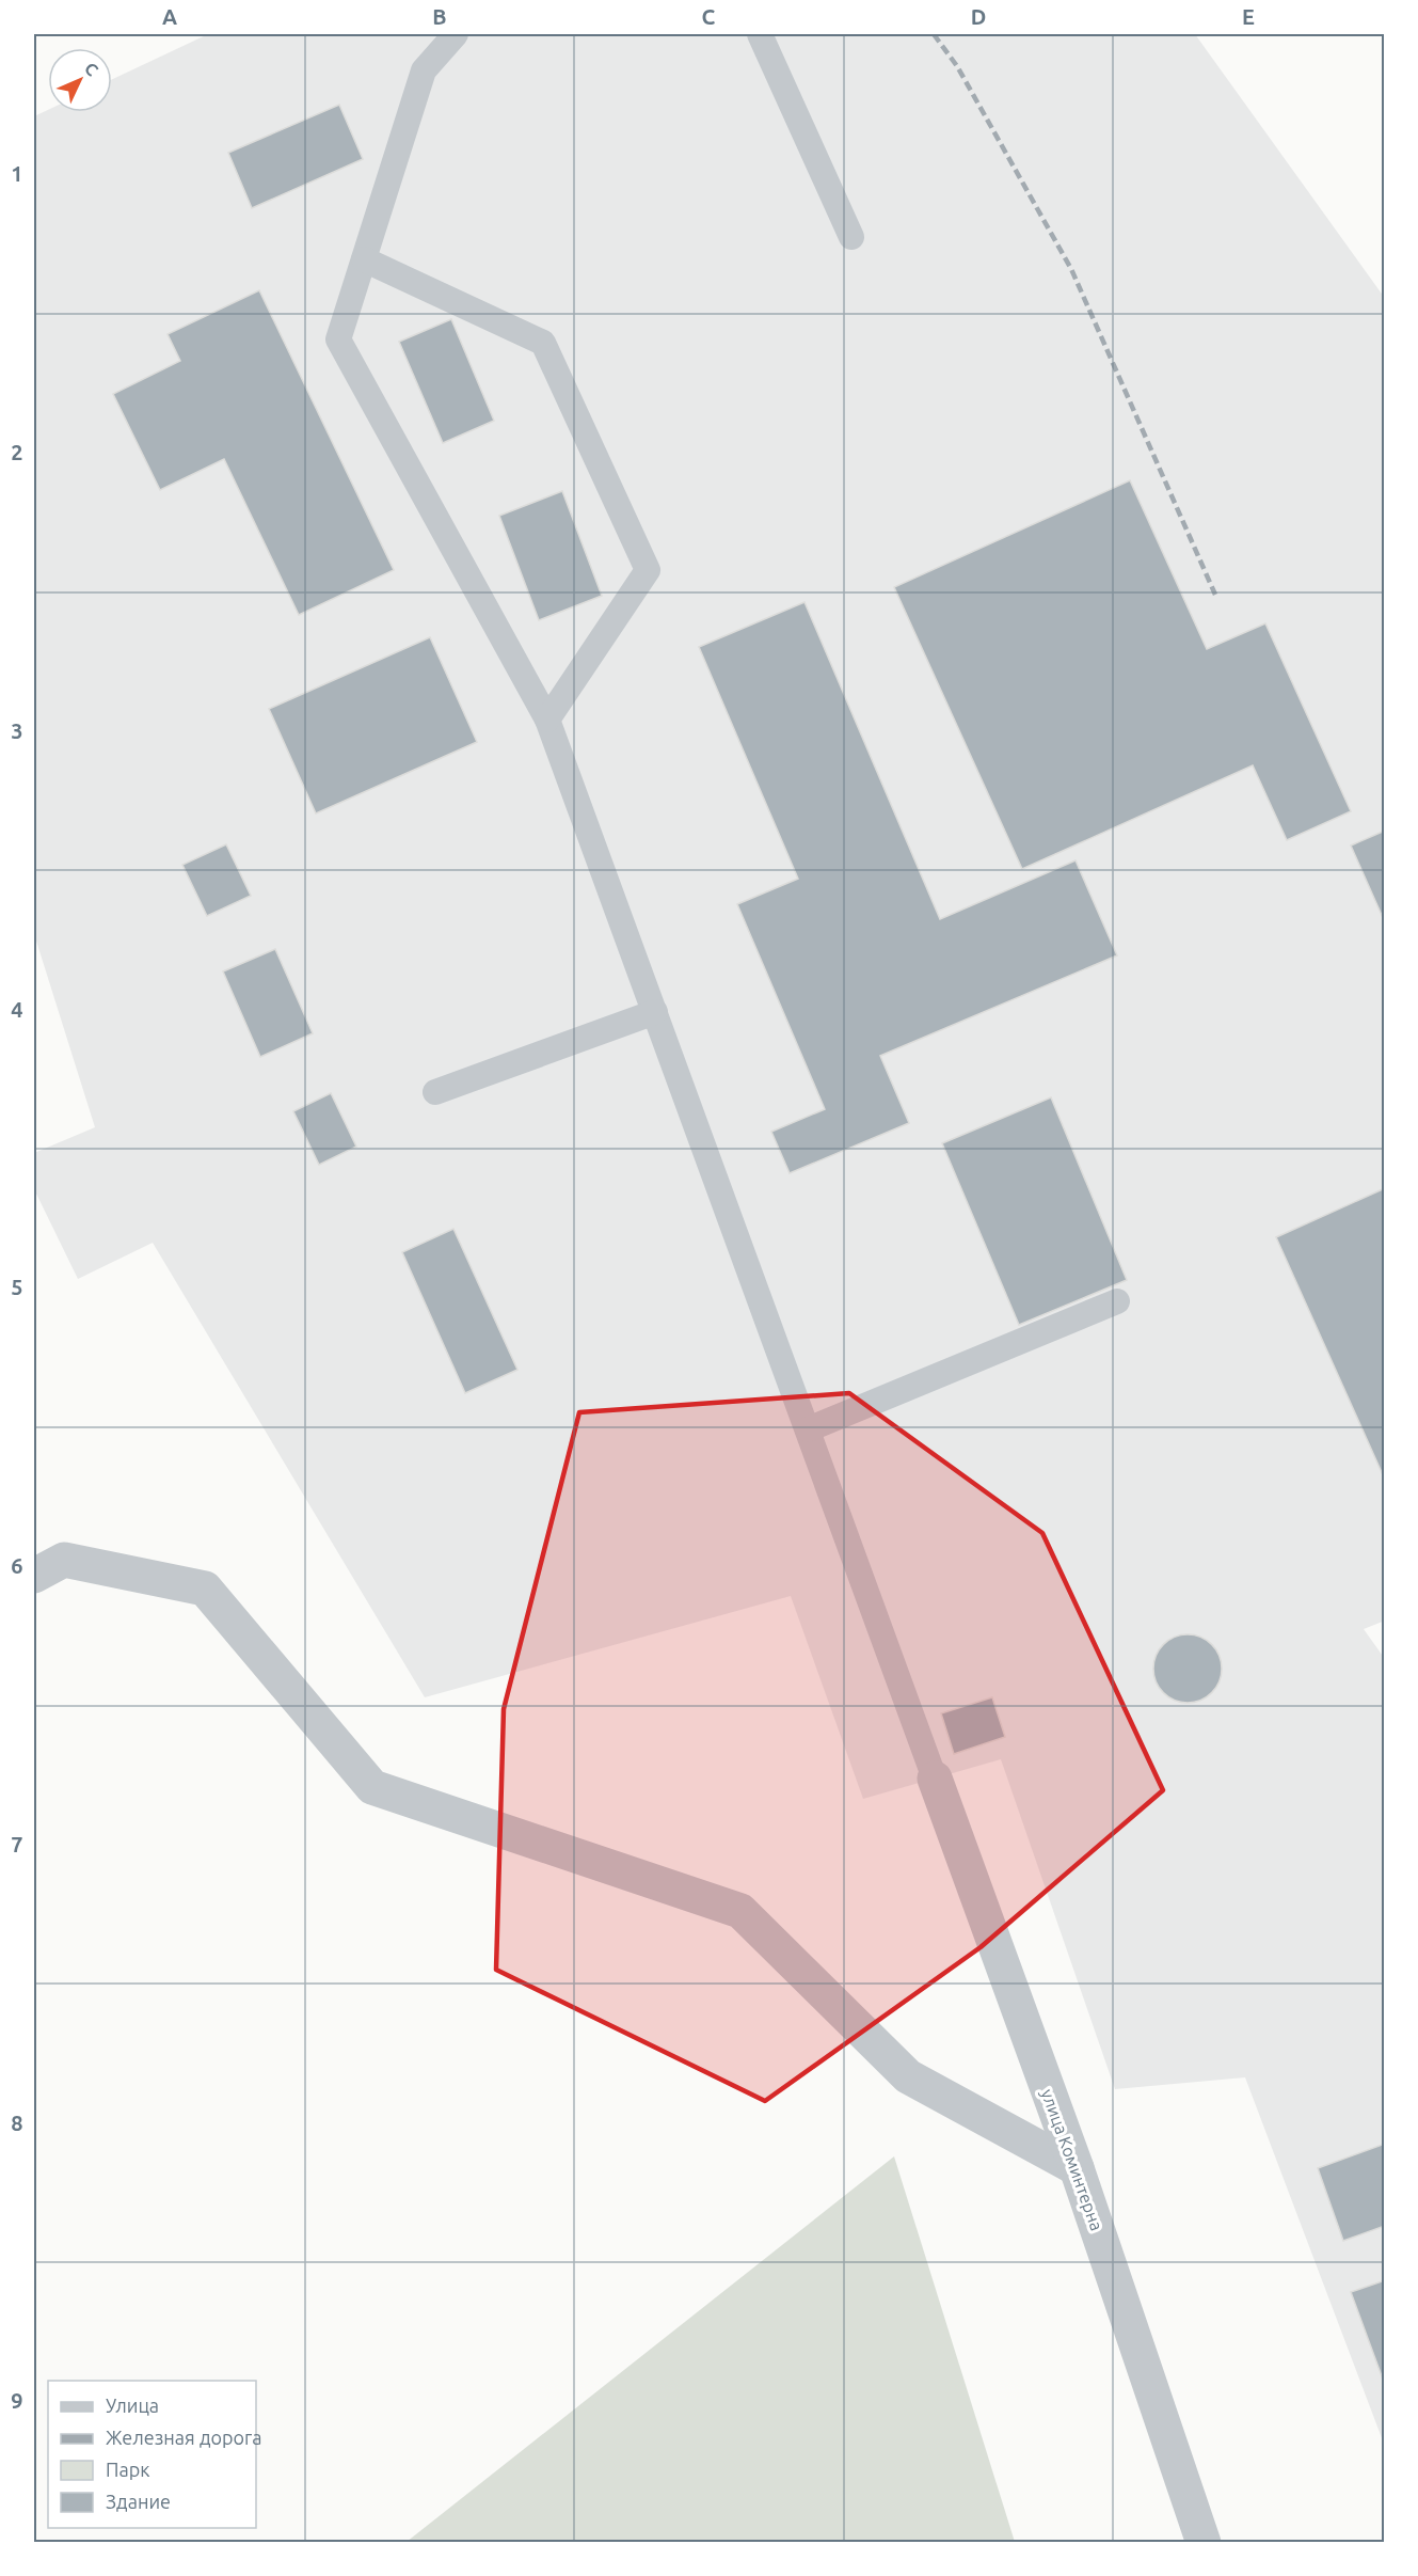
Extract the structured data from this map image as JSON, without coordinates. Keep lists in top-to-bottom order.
{
  "streets": {
    "street": ["улица Коминтерна"]
  },
  "legend": [
    "Улица",
    "Железная дорога",
    "Парк",
    "Здание"
  ],
  "north": "top right",
  "grid": {
    "columns": [
      "A",
      "B",
      "C",
      "D",
      "E"
    ],
    "rows": [
      "1",
      "2",
      "3",
      "4",
      "5",
      "6",
      "7",
      "8",
      "9"
    ]
  }
}
